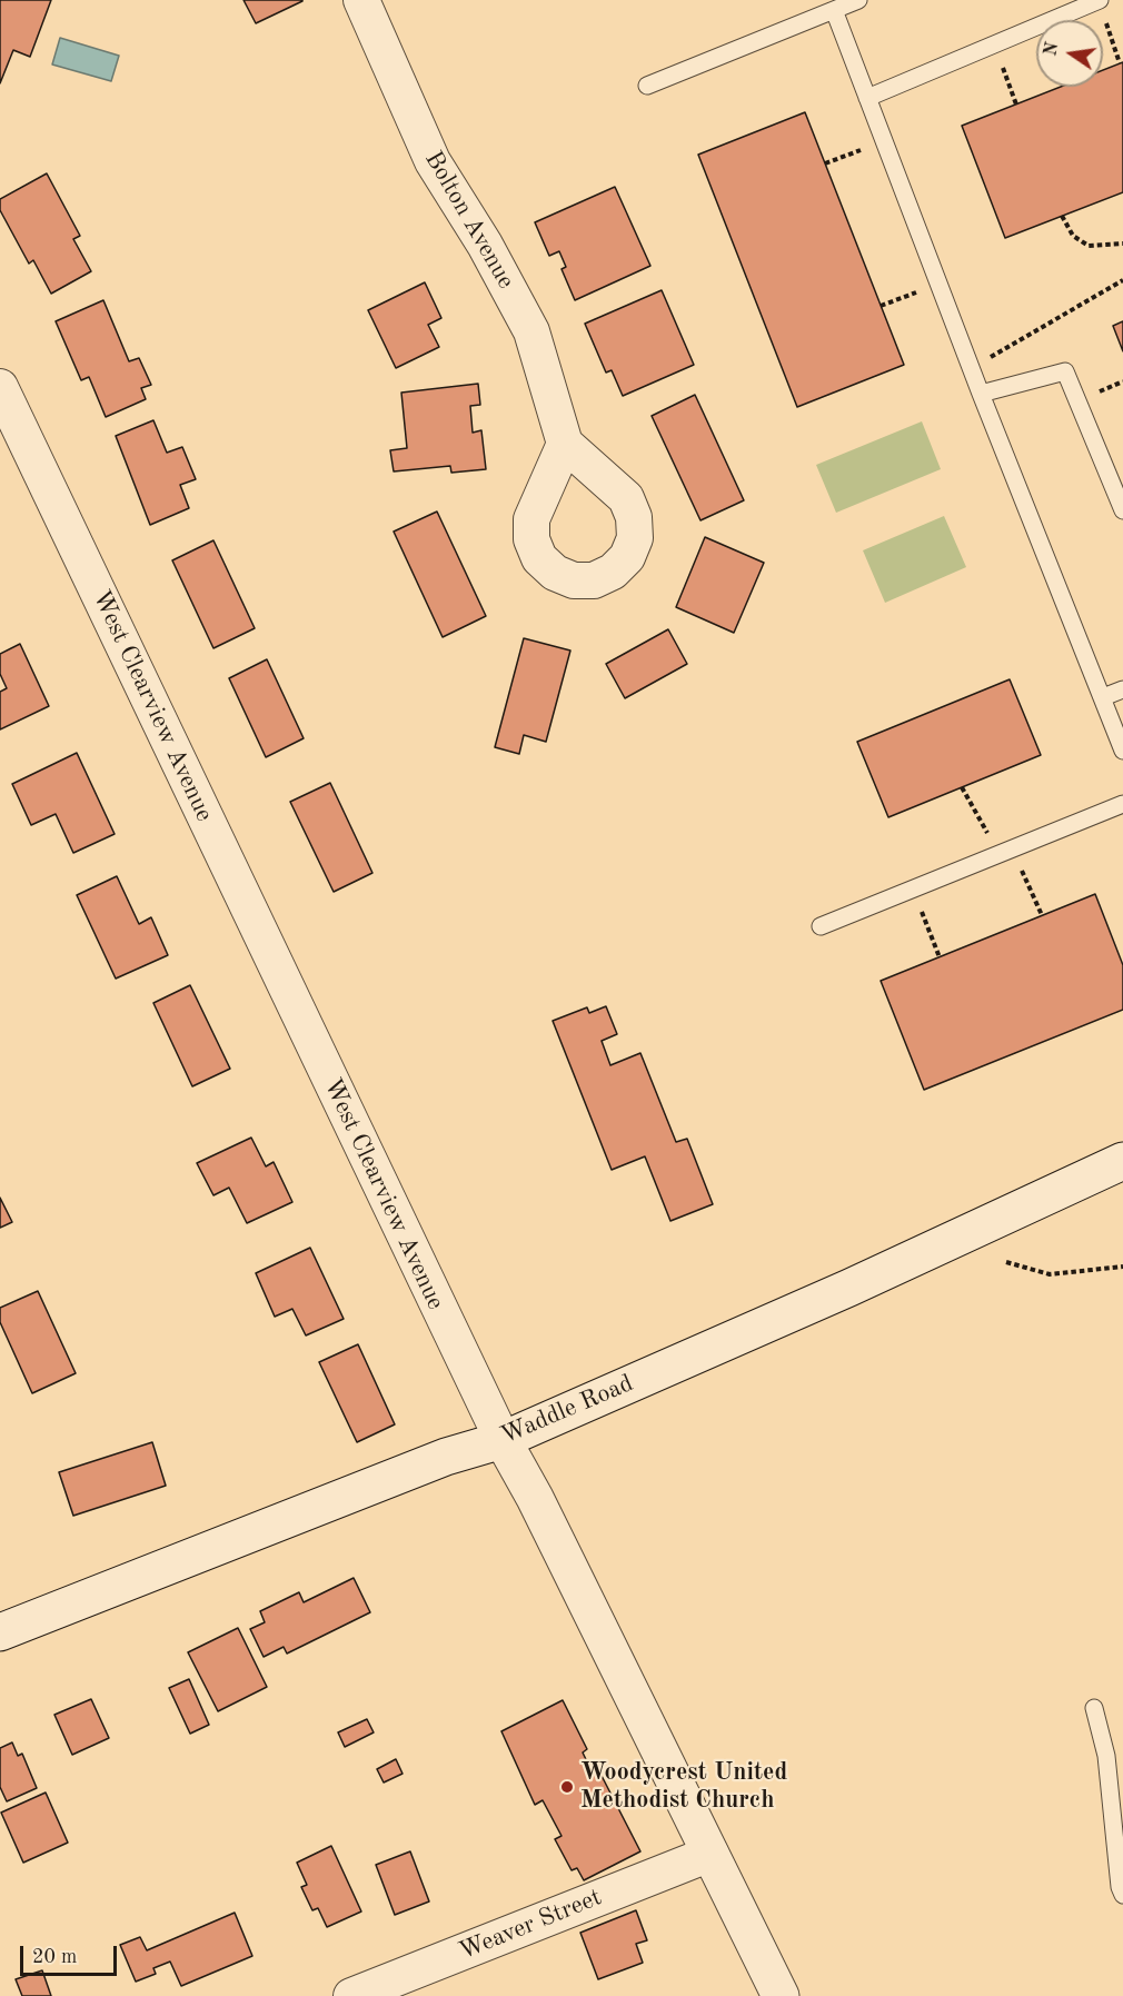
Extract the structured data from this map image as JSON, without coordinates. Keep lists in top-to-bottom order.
{
  "streets": {
    "main road": ["West Clearview Avenue", "Waddle Road"],
    "street": ["Bolton Avenue", "Weaver Street"]
  },
  "crossings": [
    ["West Clearview Avenue", "Waddle Road"],
    ["West Clearview Avenue", "Weaver Street"]
  ],
  "places": ["Woodycrest United Methodist Church"],
  "scale_bar": "20 m",
  "north": "left"
}
